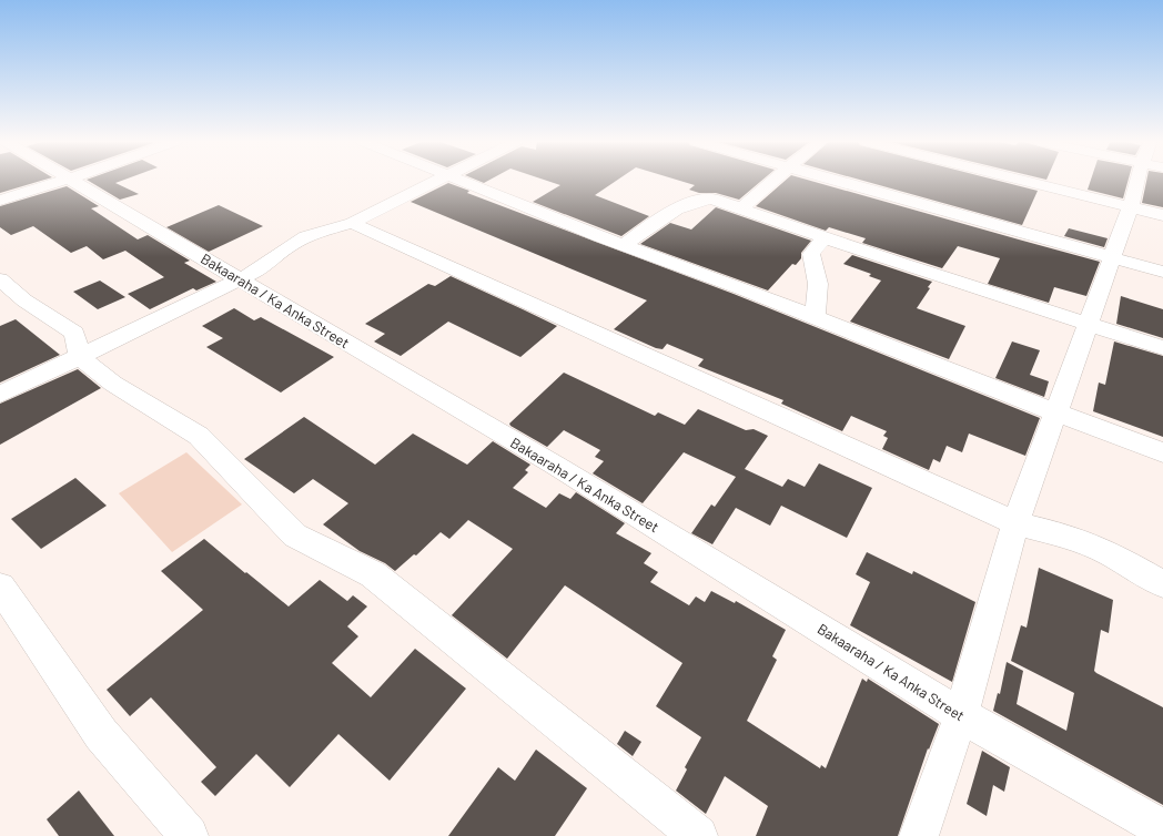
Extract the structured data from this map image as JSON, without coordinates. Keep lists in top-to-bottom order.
{
  "streets": {
    "street": ["Bakaaraha / Ka Anka Street"]
  }
}
